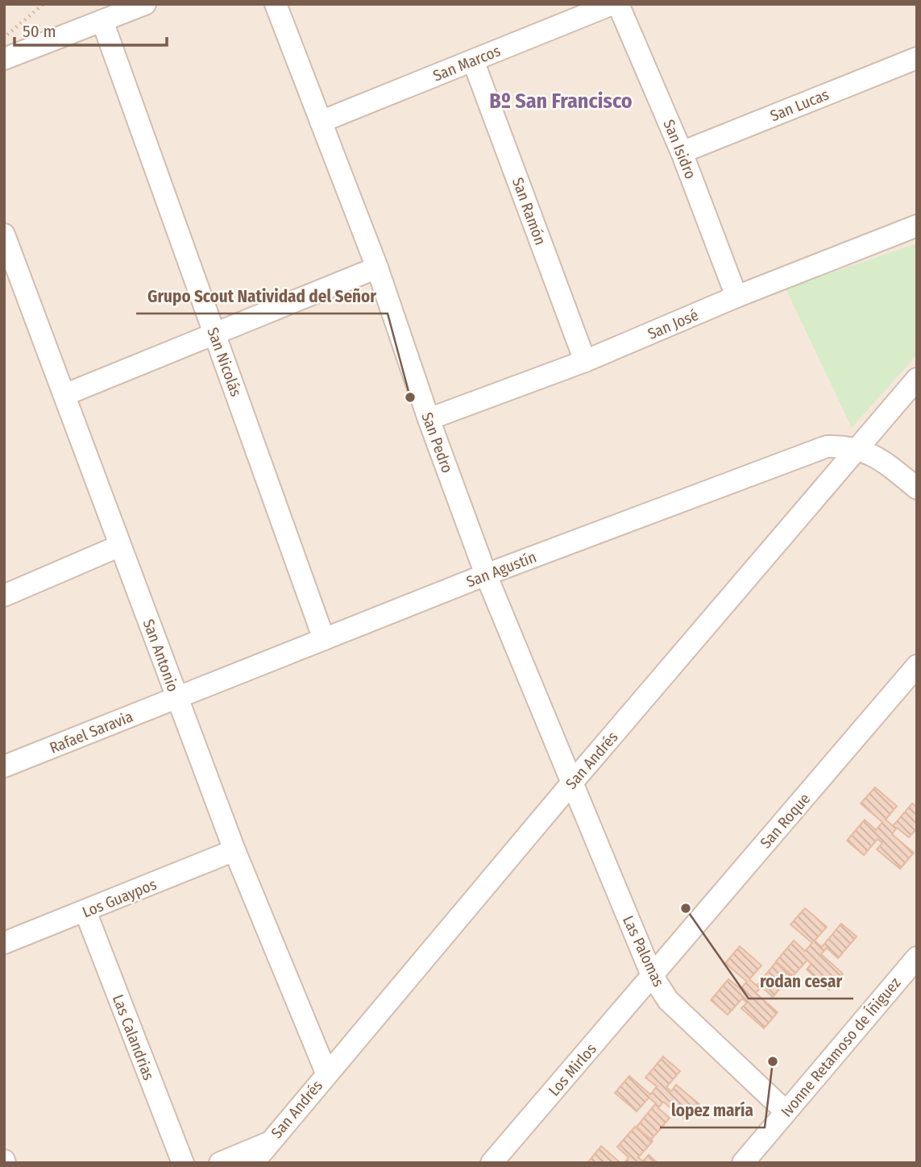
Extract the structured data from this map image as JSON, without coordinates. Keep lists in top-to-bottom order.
{
  "streets": {
    "street": [
      "San Marcos",
      "San Lucas",
      "San Isidro",
      "San Ramón",
      "San José",
      "San Nicolás",
      "San Pedro",
      "San Agustín",
      "San Antonio",
      "Rafael Saravia",
      "San Andrés",
      "San Roque",
      "Los Guaypos",
      "Las Palomas",
      "Las Calandrias",
      "Ivonne Retamoso de Íñiguez",
      "Los Mirlos"
    ]
  },
  "crossings": [
    ["San Marcos", "San Ramón"],
    ["San Marcos", "San Pedro"],
    ["San Lucas", "San Isidro"],
    ["San Isidro", "San José"],
    ["San Ramón", "San José"],
    ["San José", "San Pedro"],
    ["San Nicolás", "San Agustín"],
    ["San Pedro", "San Agustín"],
    ["San Pedro", "San Andrés"],
    ["San Pedro", "Las Palomas"],
    ["San Agustín", "San Antonio"],
    ["San Agustín", "Rafael Saravia"],
    ["San Agustín", "San Andrés"],
    ["San Antonio", "Rafael Saravia"],
    ["San Antonio", "San Andrés"],
    ["San Antonio", "Los Guaypos"],
    ["San Andrés", "Las Palomas"],
    ["San Roque", "Las Palomas"],
    ["San Roque", "Los Mirlos"],
    ["Los Guaypos", "Las Calandrias"],
    ["Las Palomas", "Ivonne Retamoso de Íñiguez"],
    ["Las Palomas", "Los Mirlos"]
  ],
  "districts": ["Bº San Francisco"],
  "places": ["Grupo Scout Natividad del Señor", "rodan cesar", "lopez maría"],
  "scale_bar": "50 m"
}
